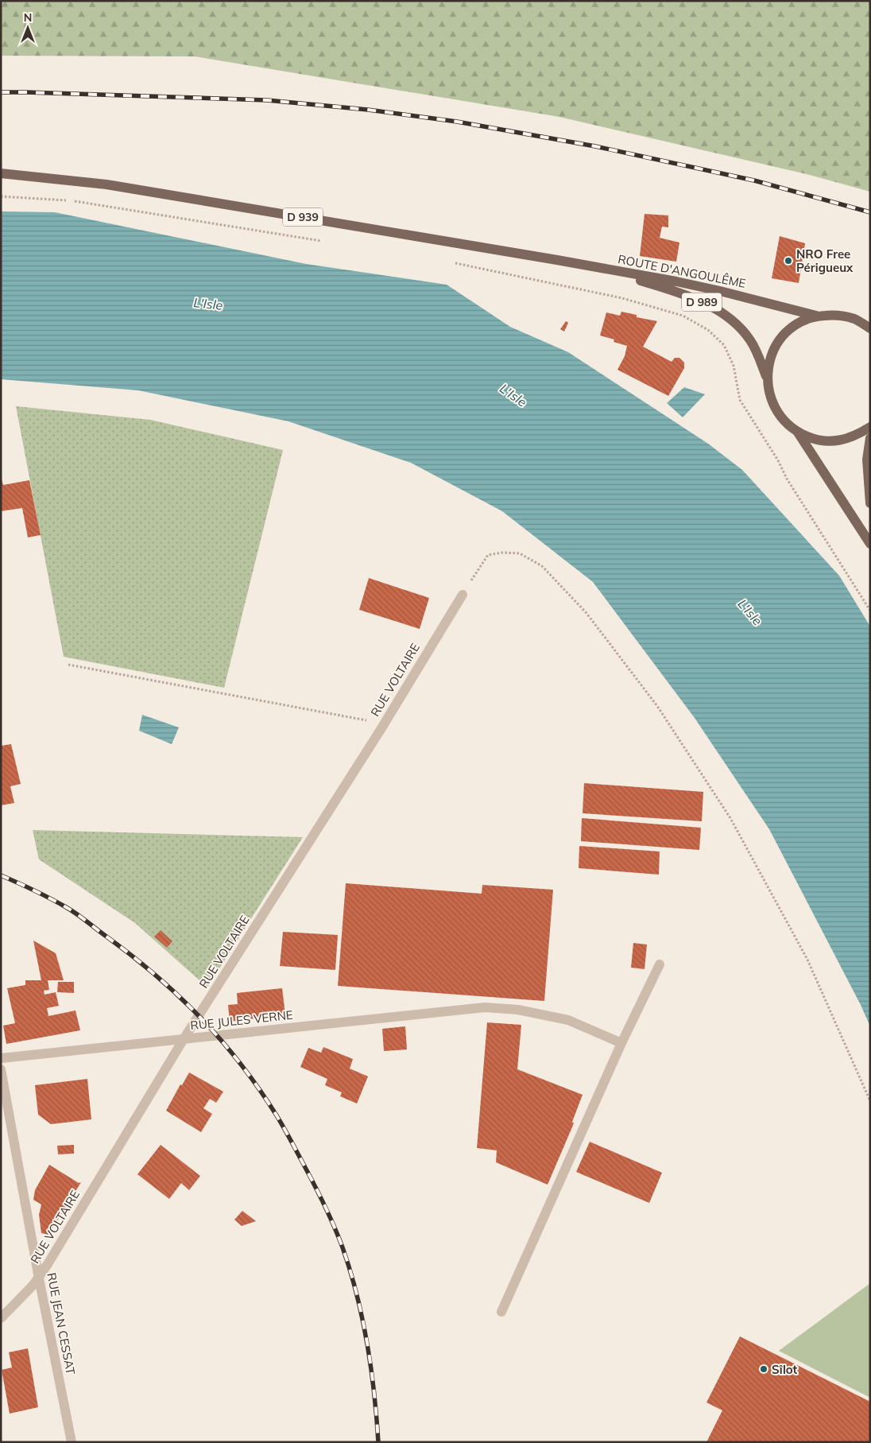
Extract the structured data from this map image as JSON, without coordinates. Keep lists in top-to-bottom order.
{
  "streets": {
    "main road": ["D 939", "ROUTE D'ANGOULÊME", "D 989"],
    "street": ["RUE VOLTAIRE", "RUE JULES VERNE", "RUE JEAN CESSAT"]
  },
  "crossings": [
    ["D 939", "ROUTE D'ANGOULÊME"],
    ["RUE VOLTAIRE", "RUE JULES VERNE"],
    ["RUE VOLTAIRE", "RUE JEAN CESSAT"]
  ],
  "water": ["L'Isle"],
  "places": ["NRO Free Périgueux", "Sîlot"],
  "north": "top"
}
